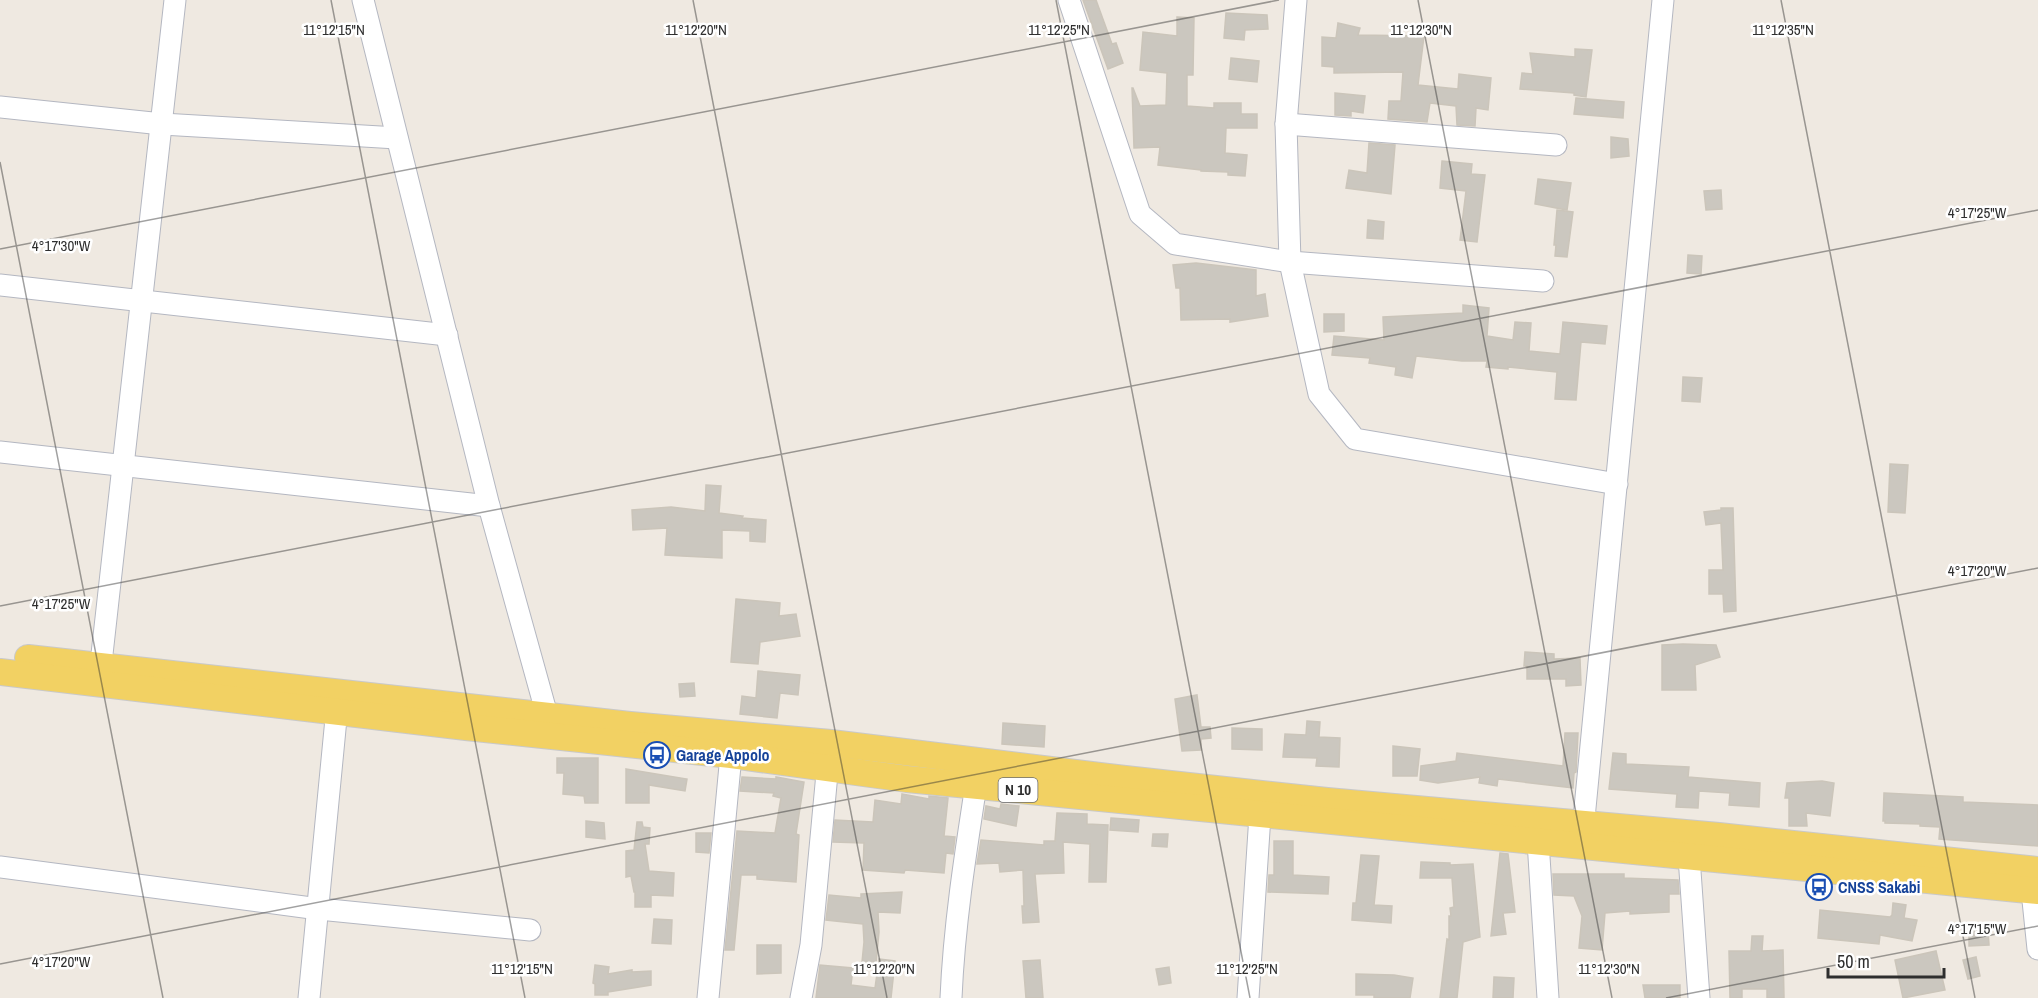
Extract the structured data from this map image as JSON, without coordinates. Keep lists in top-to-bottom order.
{
  "streets": {
    "main road": ["N 10"]
  },
  "places": {
    "bus stop": ["Garage Appolo", "CNSS Sakabi"]
  },
  "scale_bar": "50 m",
  "coordinates": [
    "11°12'15\"N",
    "11°12'20\"N",
    "11°12'25\"N",
    "11°12'30\"N",
    "11°12'35\"N",
    "4°17'25\"W",
    "4°17'30\"W",
    "4°17'20\"W",
    "4°17'15\"W"
  ]
}
